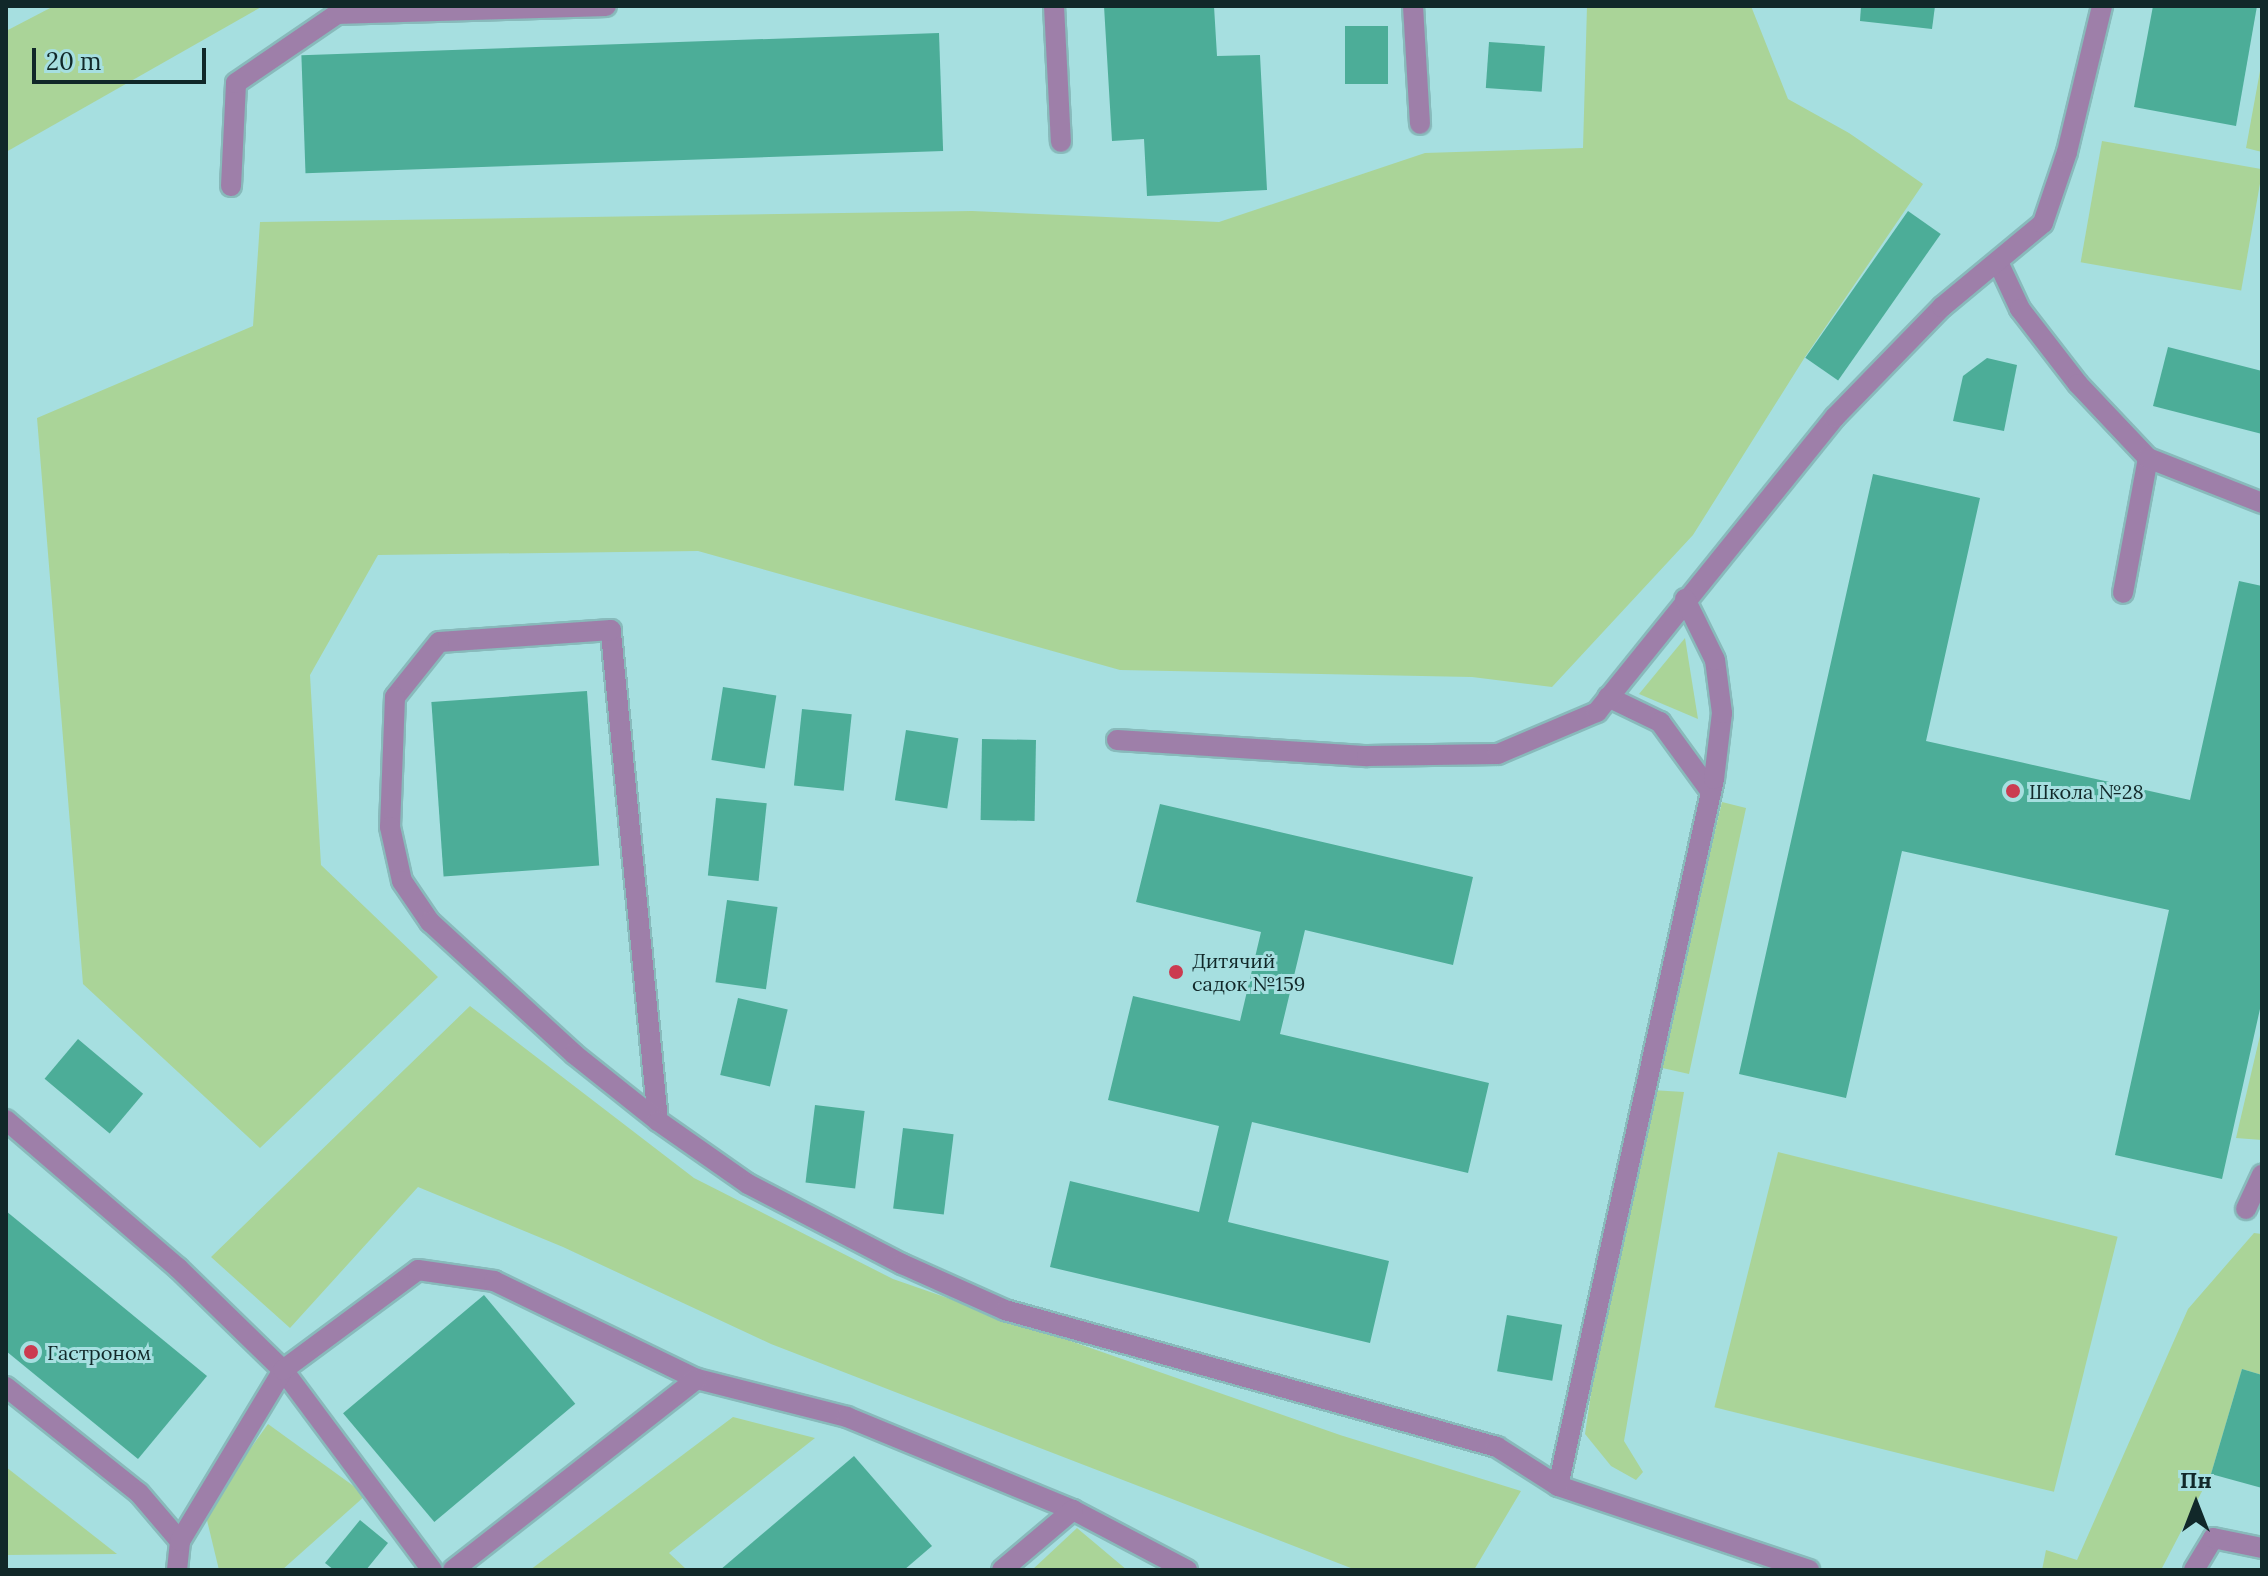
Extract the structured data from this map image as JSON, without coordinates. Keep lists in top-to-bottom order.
{
  "places": ["Школа №28", "Дитячий садок №159", "Гастроном"],
  "scale_bar": "20 m",
  "north": "top"
}
